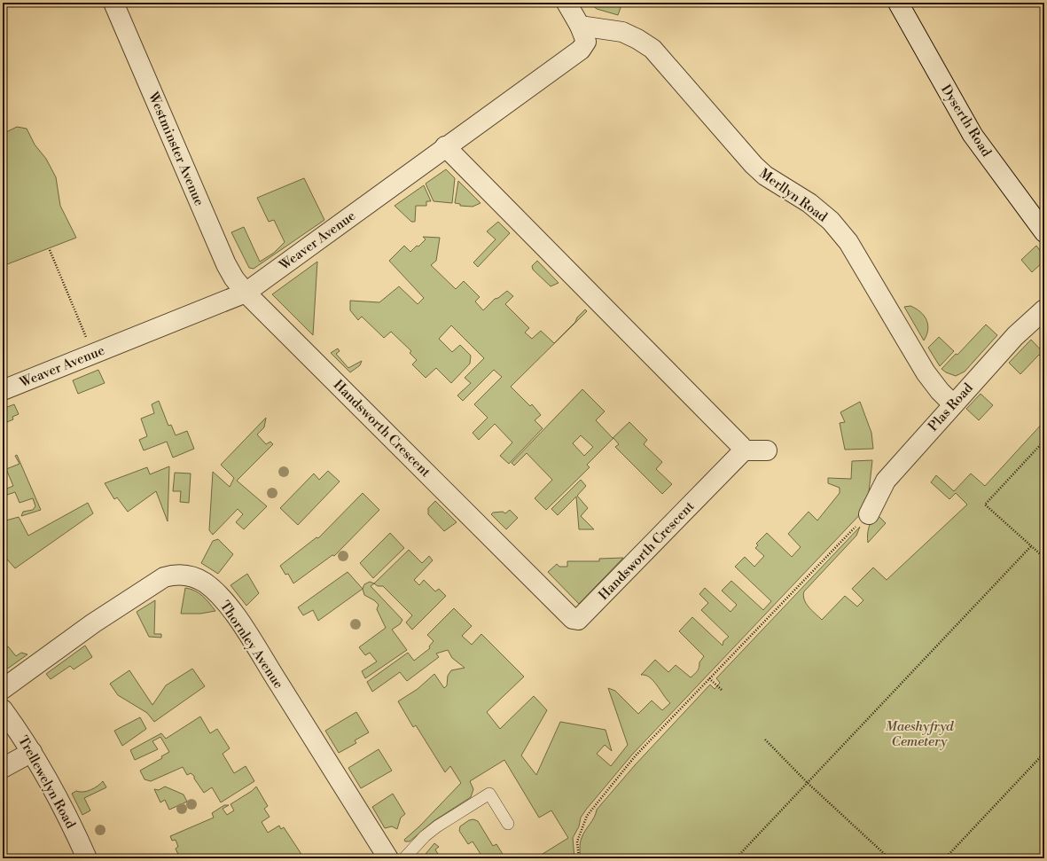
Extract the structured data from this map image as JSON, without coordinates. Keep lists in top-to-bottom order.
{
  "streets": {
    "street": [
      "Dyserth Road",
      "Westminster Avenue",
      "Merllyn Road",
      "Weaver Avenue",
      "Plas Road",
      "Handsworth Crescent",
      "Thornley Avenue",
      "Trellewelyn Road"
    ]
  },
  "crossings": [
    ["Westminster Avenue", "Weaver Avenue"],
    ["Westminster Avenue", "Handsworth Crescent"],
    ["Merllyn Road", "Weaver Avenue"],
    ["Merllyn Road", "Plas Road"],
    ["Weaver Avenue", "Handsworth Crescent"]
  ],
  "parks": ["Maeshyfryd Cemetery"]
}
